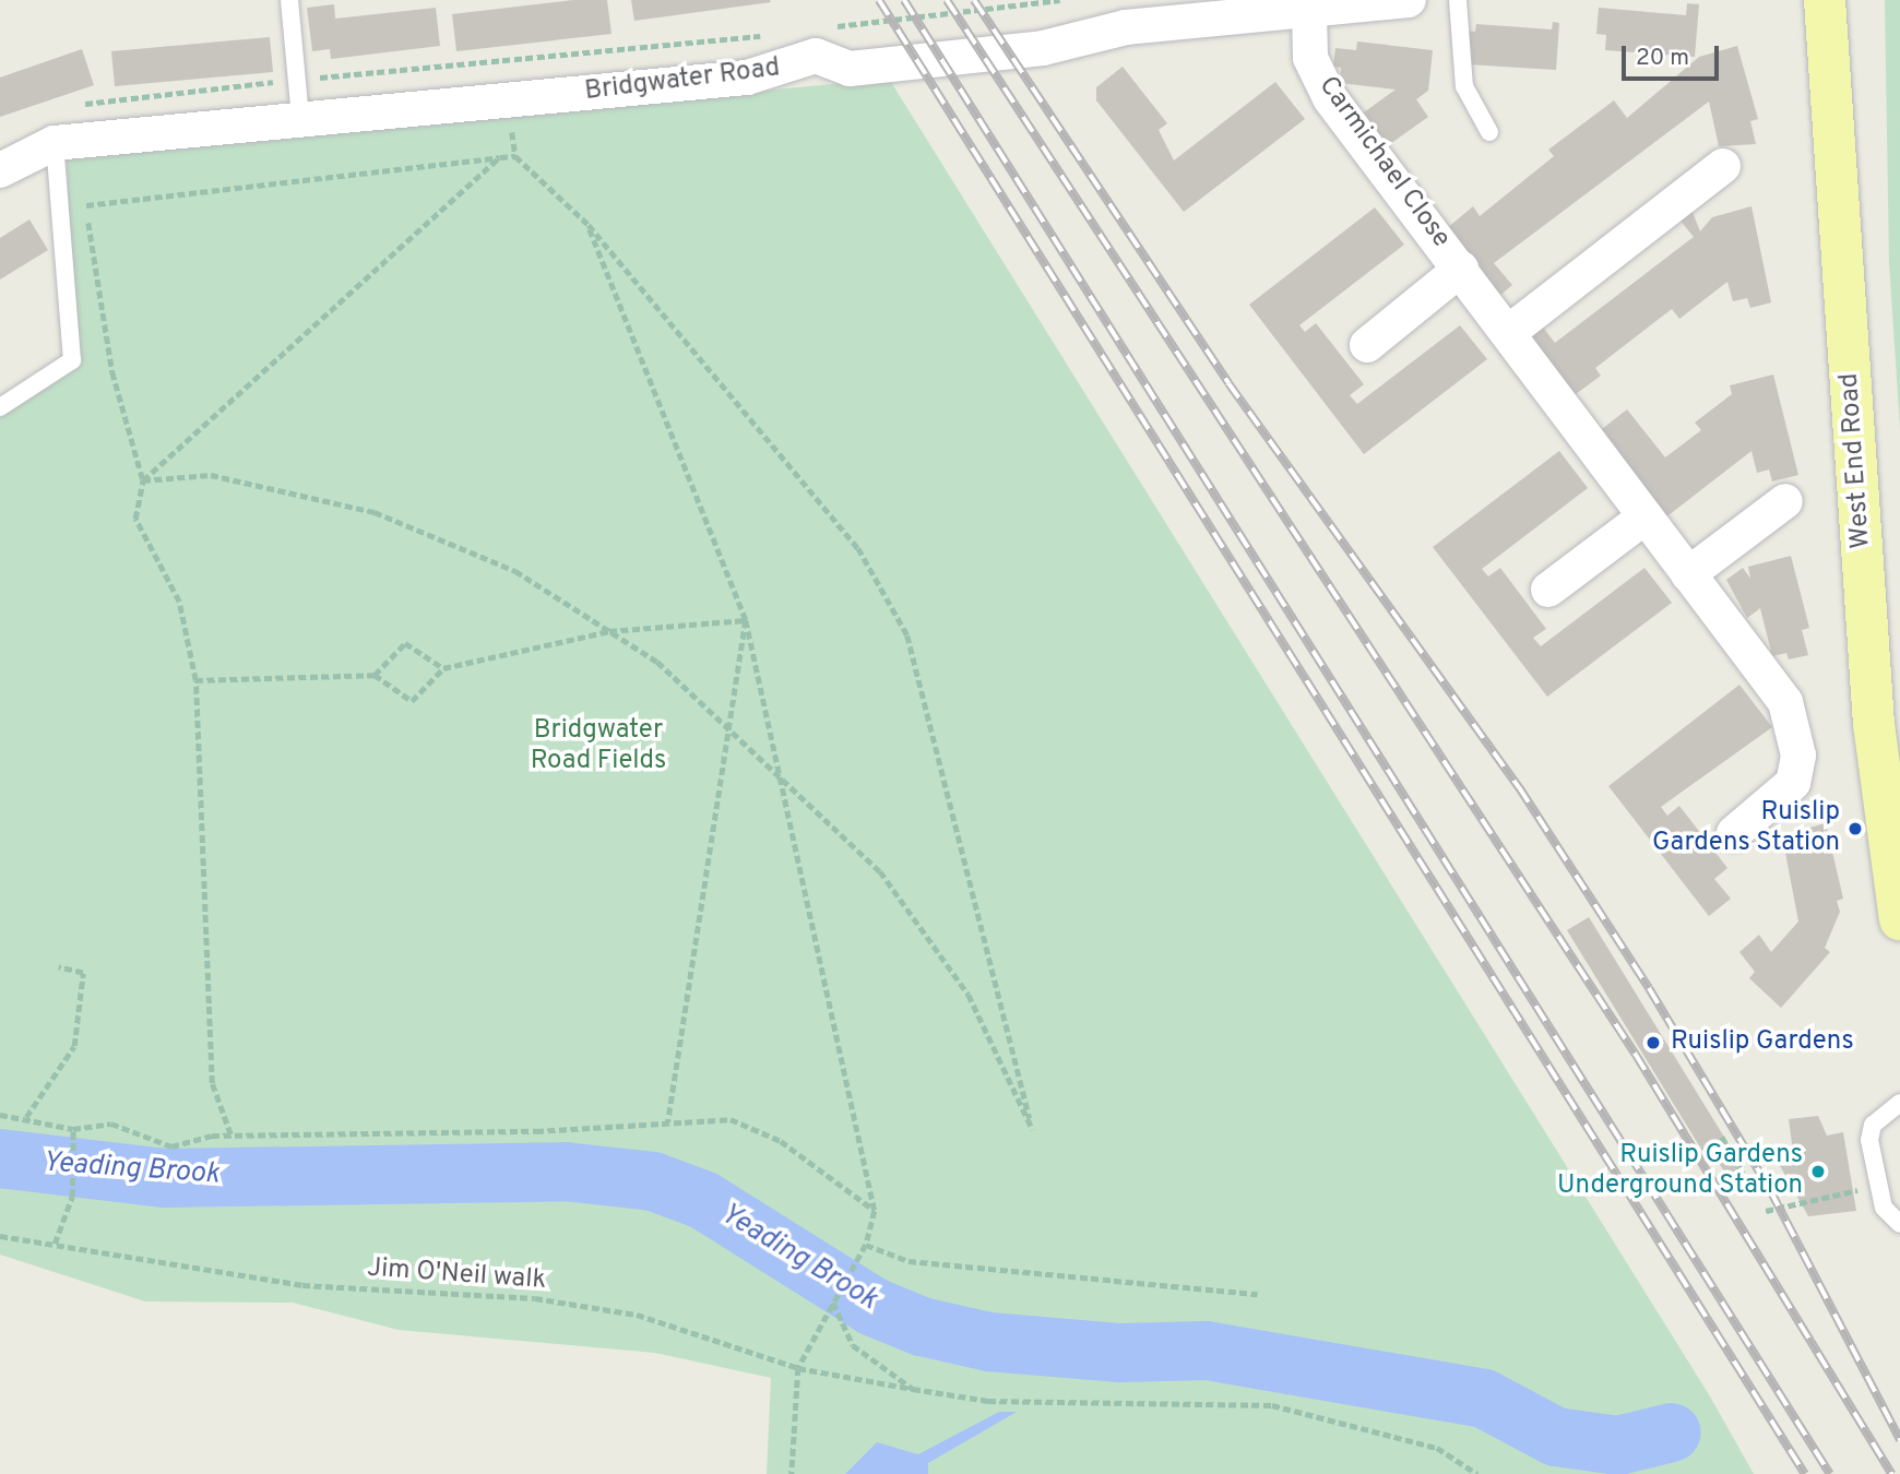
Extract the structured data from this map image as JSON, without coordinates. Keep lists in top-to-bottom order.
{
  "streets": {
    "main road": ["West End Road"],
    "street": ["Bridgwater Road", "Carmichael Close"],
    "path": ["Jim O'Neil walk"]
  },
  "crossings": [
    ["Bridgwater Road", "Carmichael Close"]
  ],
  "water": ["Yeading Brook"],
  "parks": ["Bridgwater Road Fields"],
  "places": ["Ruislip Gardens Station", "Ruislip Gardens", "Ruislip Gardens Underground Station"],
  "scale_bar": "20 m"
}
